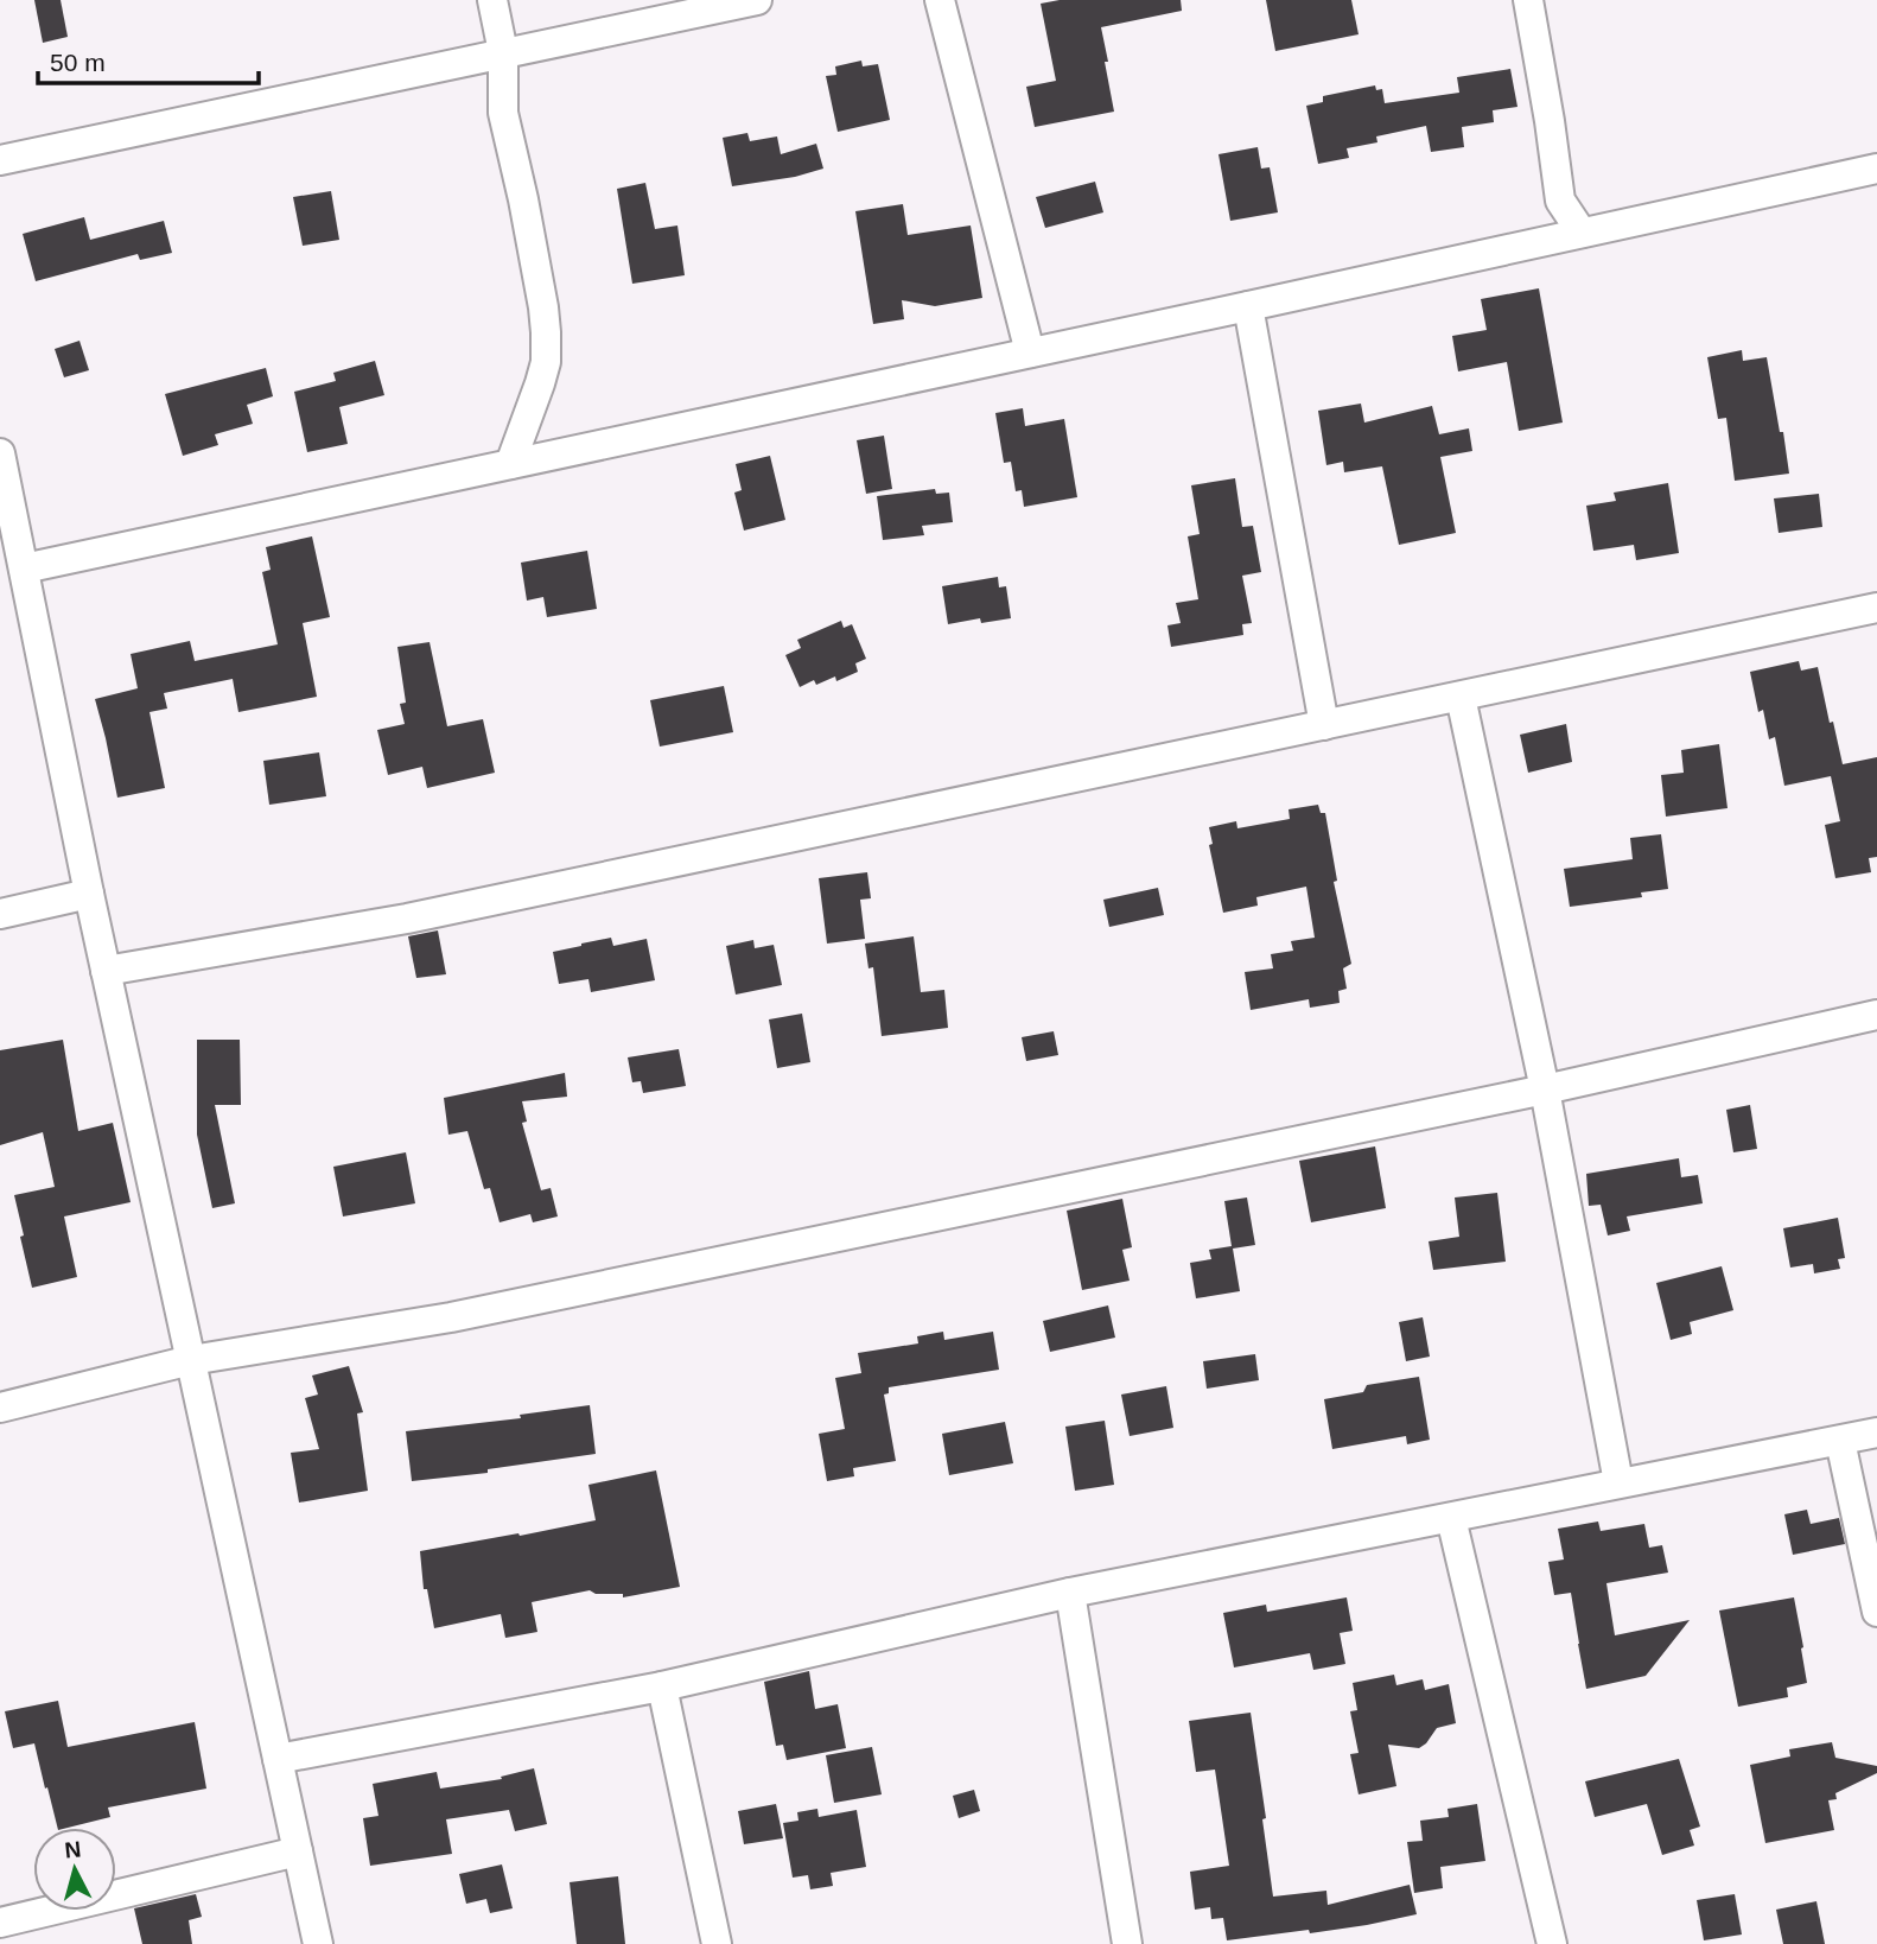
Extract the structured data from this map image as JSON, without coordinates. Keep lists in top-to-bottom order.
{
  "scale_bar": "50 m",
  "north": "top"
}
